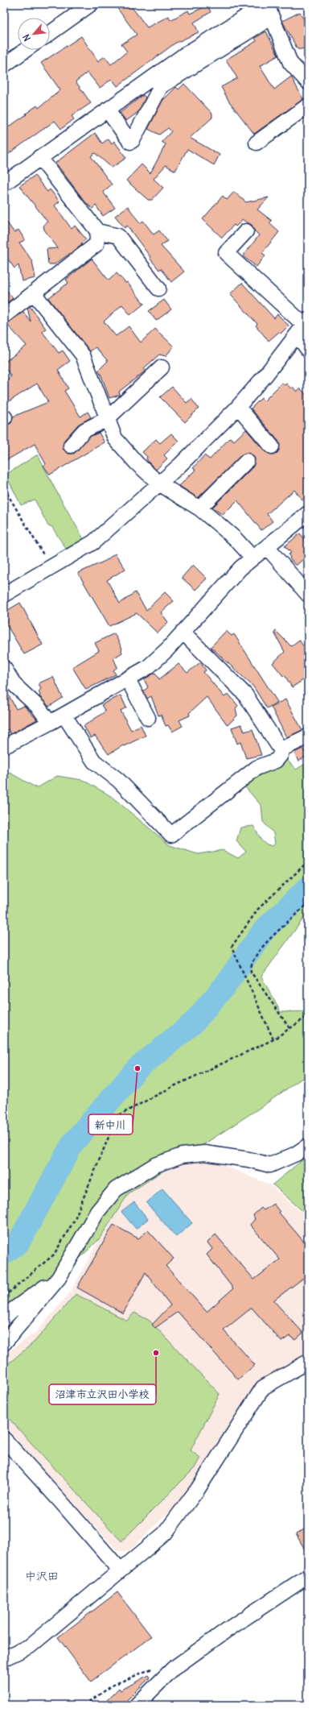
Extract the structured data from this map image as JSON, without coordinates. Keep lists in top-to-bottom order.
{
  "districts": ["中沢田"],
  "places": ["新中川", "沼津市立沢田小学校"],
  "north": "bottom left"
}
